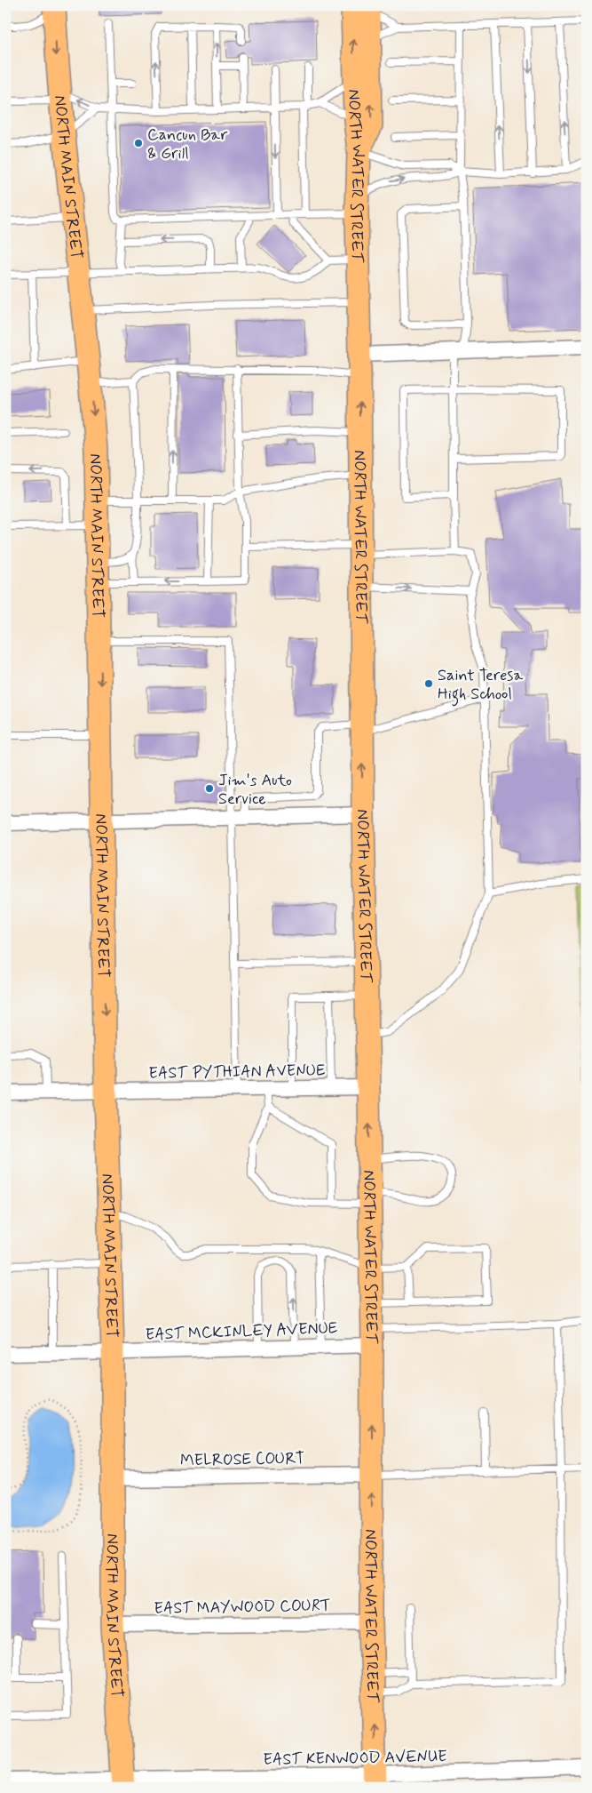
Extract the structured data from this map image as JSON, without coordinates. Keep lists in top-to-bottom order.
{
  "streets": {
    "main road": ["NORTH MAIN STREET", "NORTH WATER STREET"],
    "street": [
      "EAST PYTHIAN AVENUE",
      "EAST MCKINLEY AVENUE",
      "MELROSE COURT",
      "EAST MAYWOOD COURT",
      "EAST KENWOOD AVENUE"
    ]
  },
  "crossings": [
    ["NORTH MAIN STREET", "EAST PYTHIAN AVENUE"],
    ["NORTH MAIN STREET", "EAST MCKINLEY AVENUE"],
    ["NORTH MAIN STREET", "MELROSE COURT"],
    ["NORTH MAIN STREET", "EAST MAYWOOD COURT"],
    ["NORTH MAIN STREET", "EAST KENWOOD AVENUE"],
    ["NORTH WATER STREET", "EAST PYTHIAN AVENUE"],
    ["NORTH WATER STREET", "EAST MCKINLEY AVENUE"],
    ["NORTH WATER STREET", "MELROSE COURT"],
    ["NORTH WATER STREET", "EAST MAYWOOD COURT"],
    ["NORTH WATER STREET", "EAST KENWOOD AVENUE"]
  ],
  "one_way": ["NORTH WATER STREET"],
  "places": ["Cancun Bar & Grill", "Saint Teresa High School", "Jim's Auto Service"]
}
